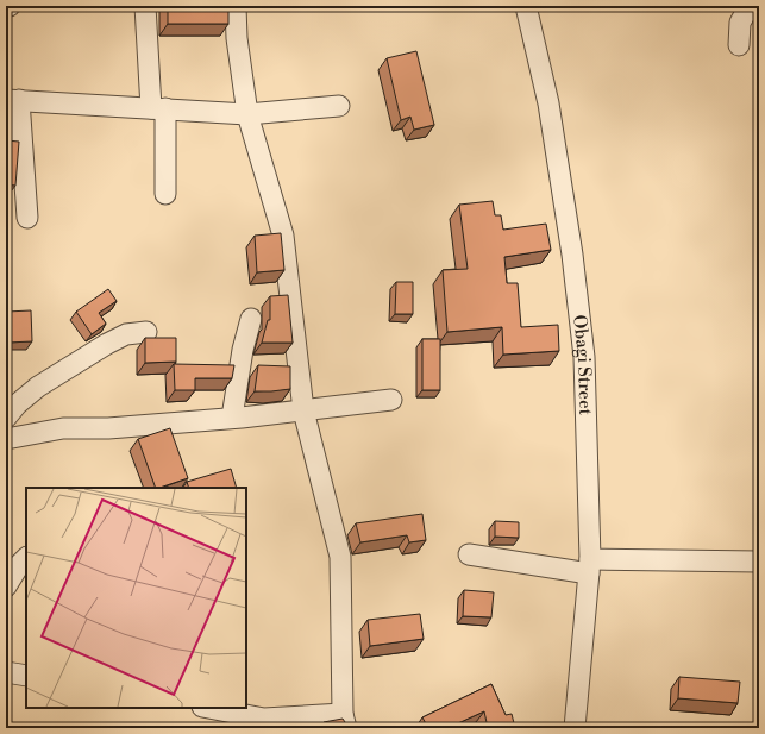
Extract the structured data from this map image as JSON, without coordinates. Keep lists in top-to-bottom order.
{
  "streets": {
    "street": ["Obagi Street"]
  }
}
